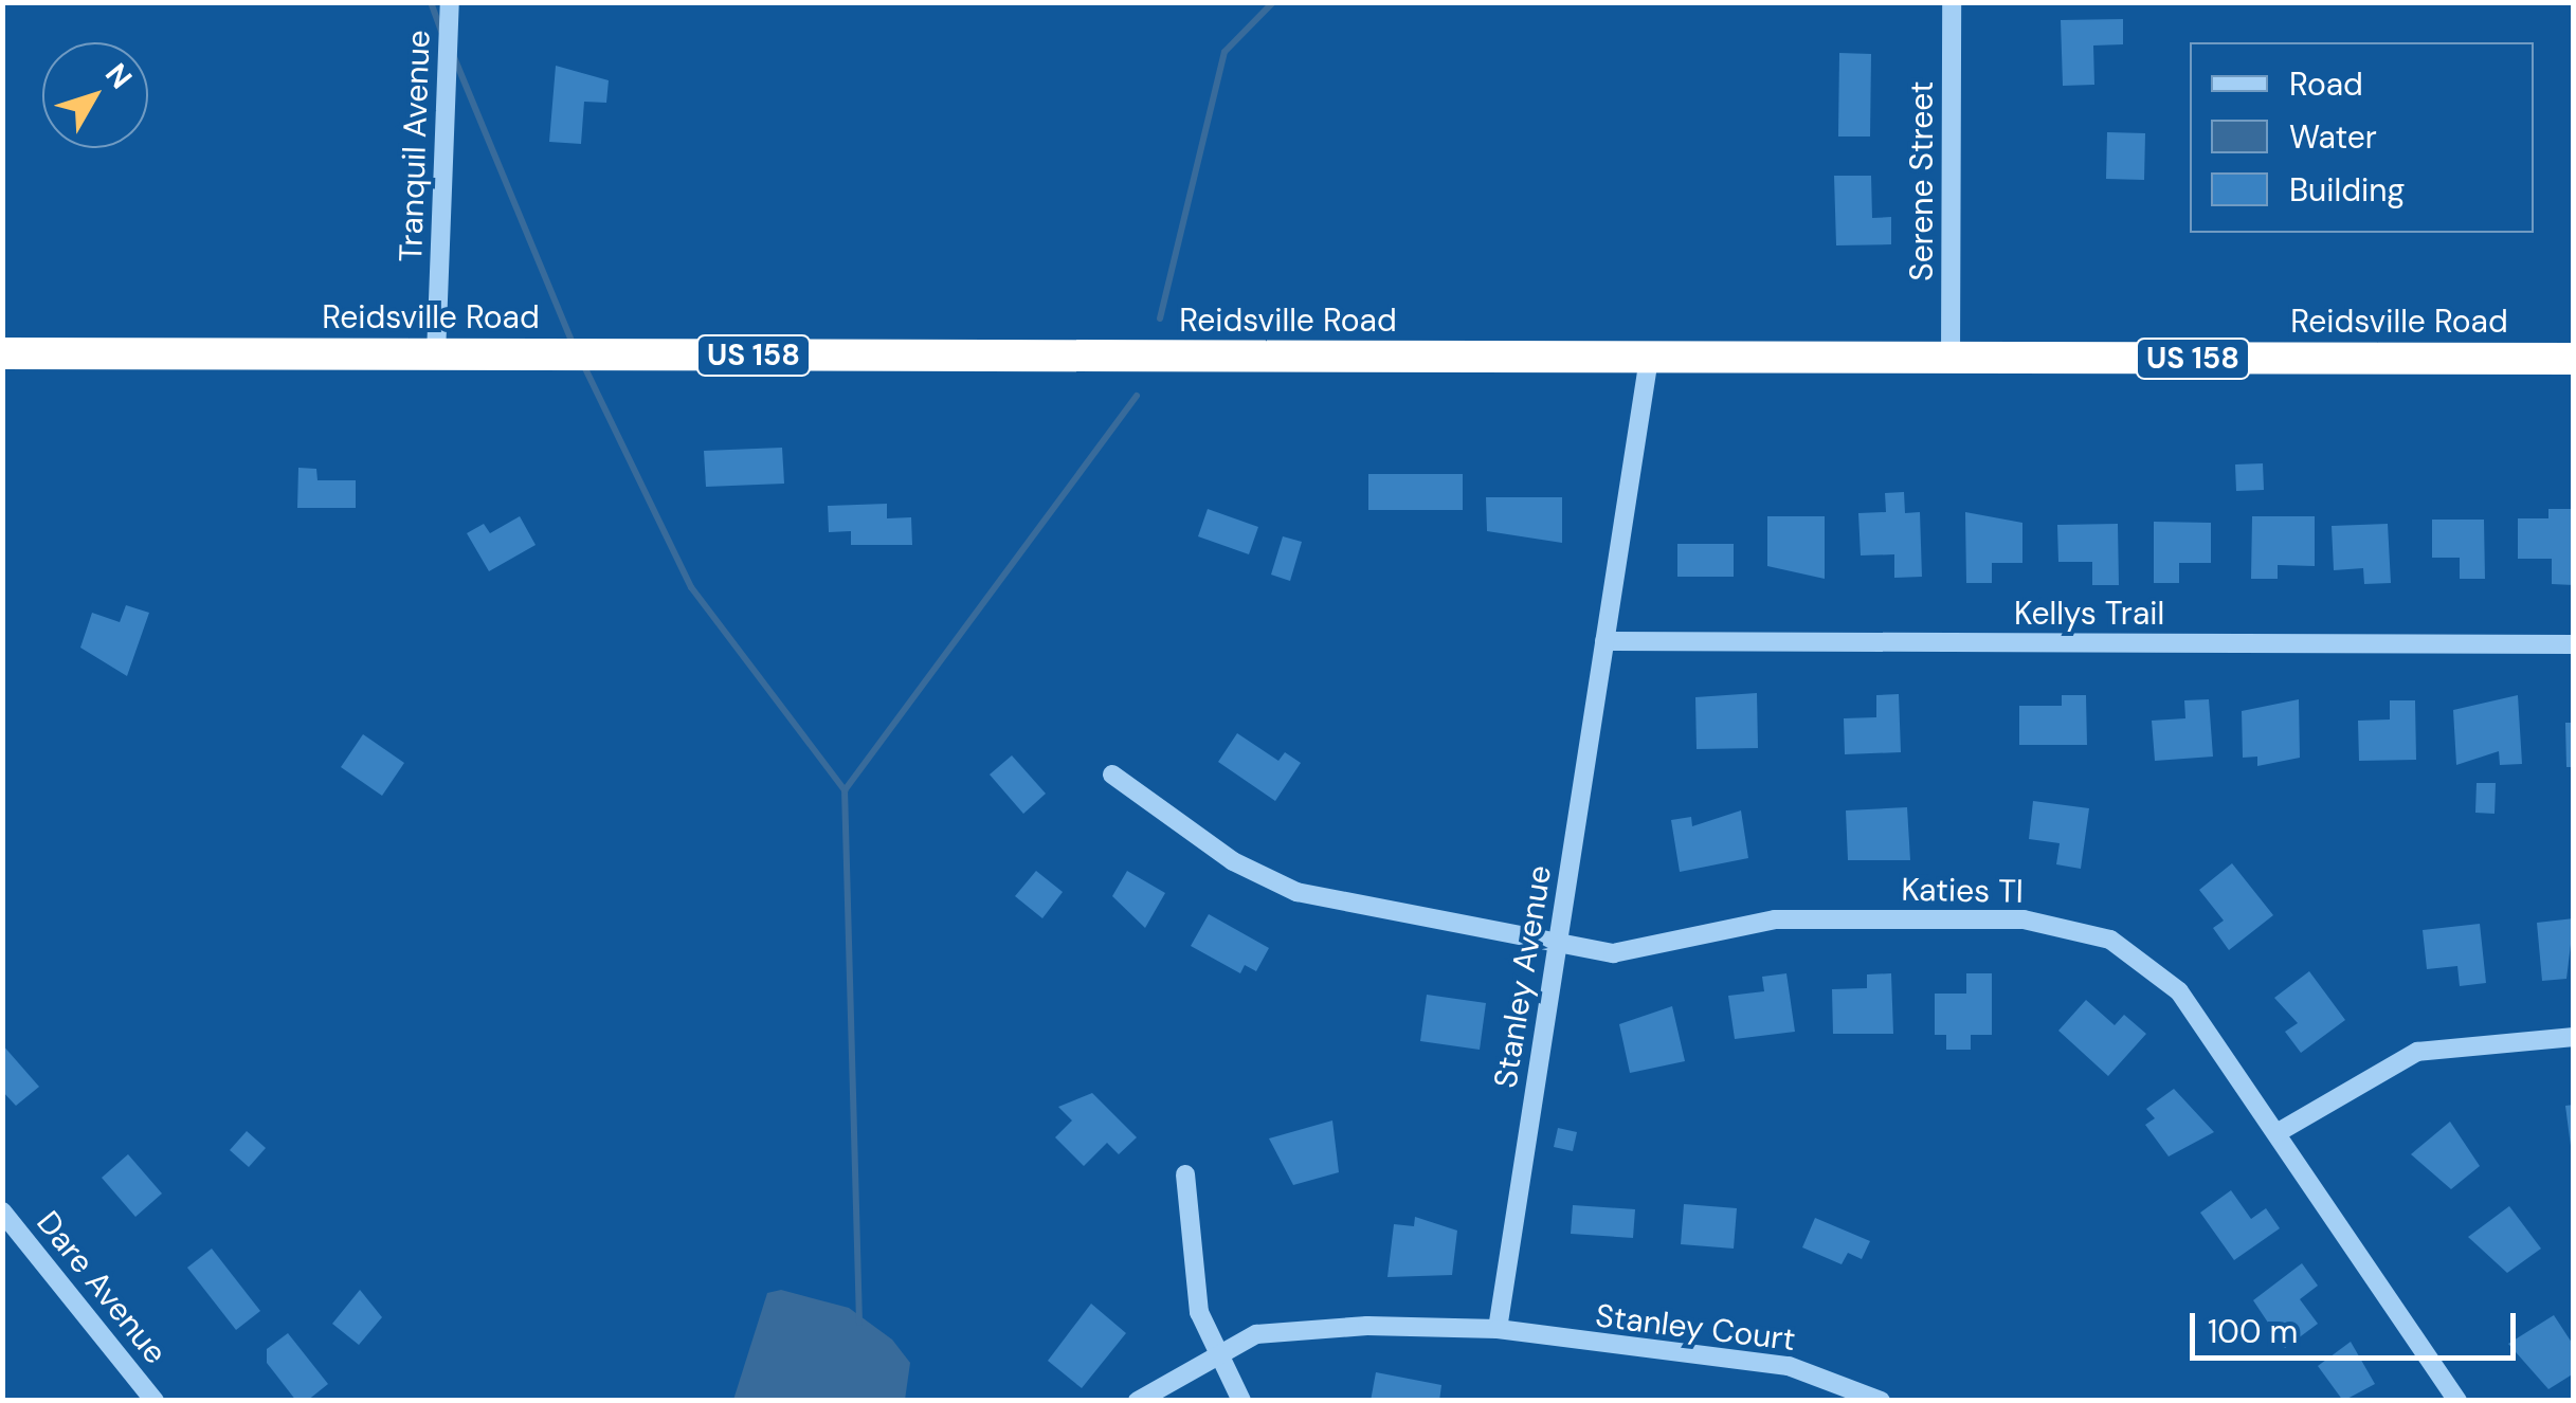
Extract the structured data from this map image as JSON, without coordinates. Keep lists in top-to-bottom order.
{
  "streets": {
    "highway": ["Reidsville Road", "US 158"],
    "street": [
      "Tranquil Avenue",
      "Serene Street",
      "Kellys Trail",
      "Katies Tl",
      "Stanley Avenue",
      "Dare Avenue",
      "Stanley Court"
    ]
  },
  "crossings": [
    ["Tranquil Avenue", "Reidsville Road"],
    ["Serene Street", "Reidsville Road"],
    ["Reidsville Road", "Stanley Avenue"],
    ["Kellys Trail", "Stanley Avenue"],
    ["Katies Tl", "Stanley Avenue"],
    ["Stanley Avenue", "Stanley Court"]
  ],
  "legend": ["Road", "Water", "Building"],
  "scale_bar": "100 m",
  "north": "top right"
}
